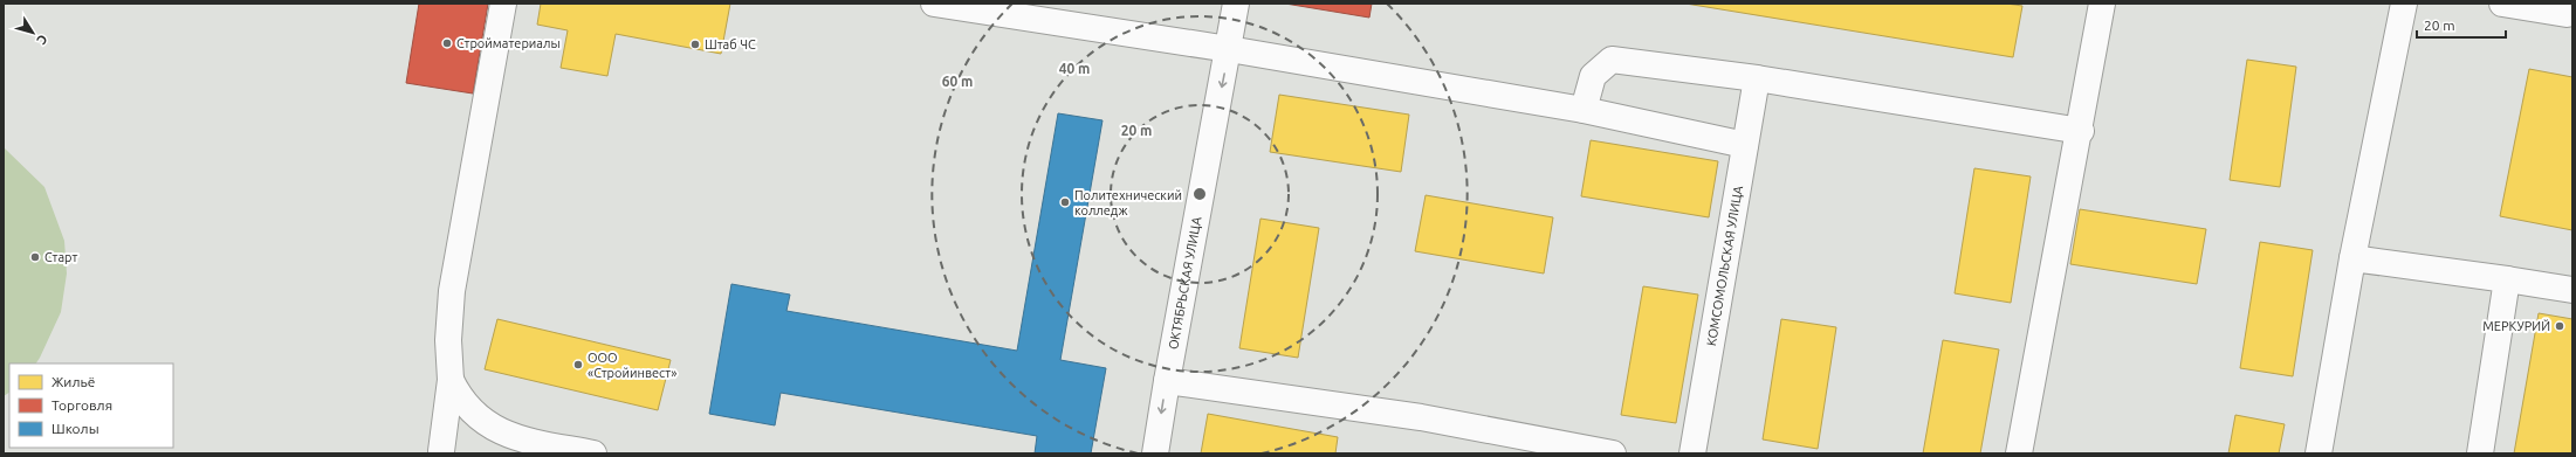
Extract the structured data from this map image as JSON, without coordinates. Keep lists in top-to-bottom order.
{
  "streets": {
    "street": ["КОМСОМОЛЬСКАЯ УЛИЦА", "ОКТЯБРЬСКАЯ УЛИЦА"]
  },
  "one_way": ["ОКТЯБРЬСКАЯ УЛИЦА"],
  "places": [
    "Стройматериалы",
    "Штаб ЧС",
    "Политехнический колледж",
    "Старт",
    "МЕРКУРИЙ",
    "ООО «Стройинвест»"
  ],
  "legend": ["Жильё", "Торговля", "Школы"],
  "scale_bar": "20 m",
  "north": "bottom right",
  "rings": ["40 m", "60 m", "20 m"]
}
